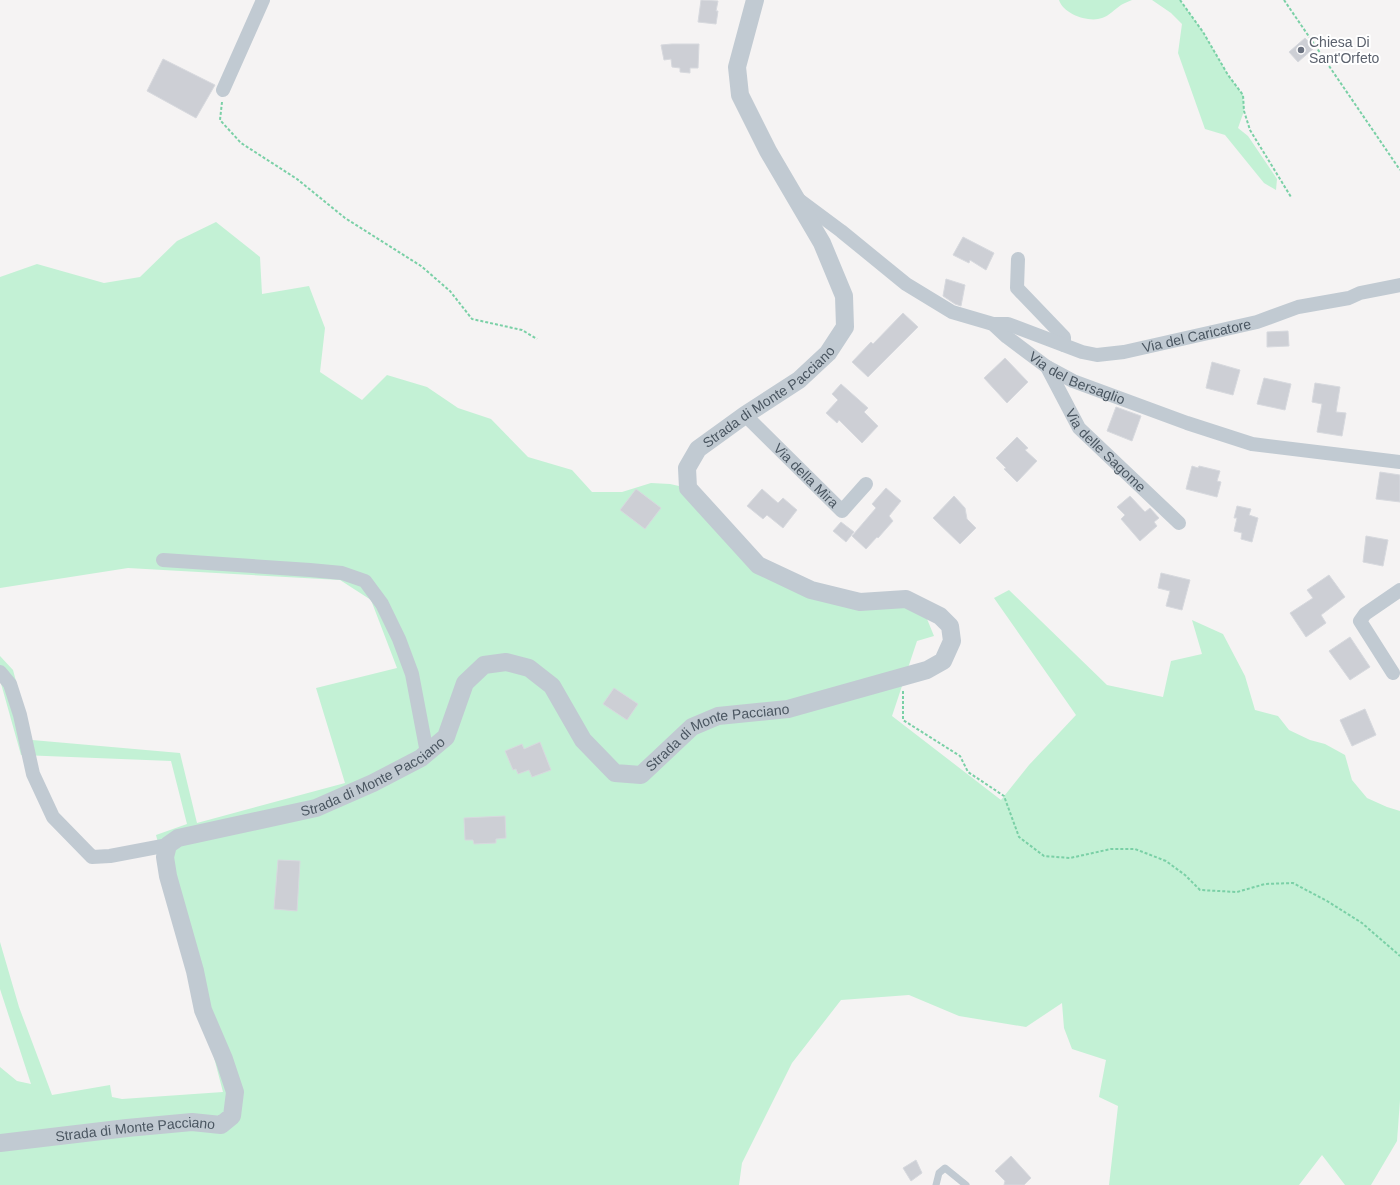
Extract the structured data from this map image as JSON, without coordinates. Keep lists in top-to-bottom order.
{
  "streets": {
    "street": [
      "Via del Caricatore",
      "Via del Bersaglio",
      "Strada di Monte Pacciano",
      "Via delle Sagome",
      "Via della Mira"
    ]
  },
  "crossings": [
    ["Via del Caricatore", "Via del Bersaglio"],
    ["Via del Bersaglio", "Strada di Monte Pacciano"],
    ["Via del Bersaglio", "Via delle Sagome"],
    ["Strada di Monte Pacciano", "Via della Mira"]
  ],
  "places": ["Chiesa Di Sant'Orfeto"]
}
